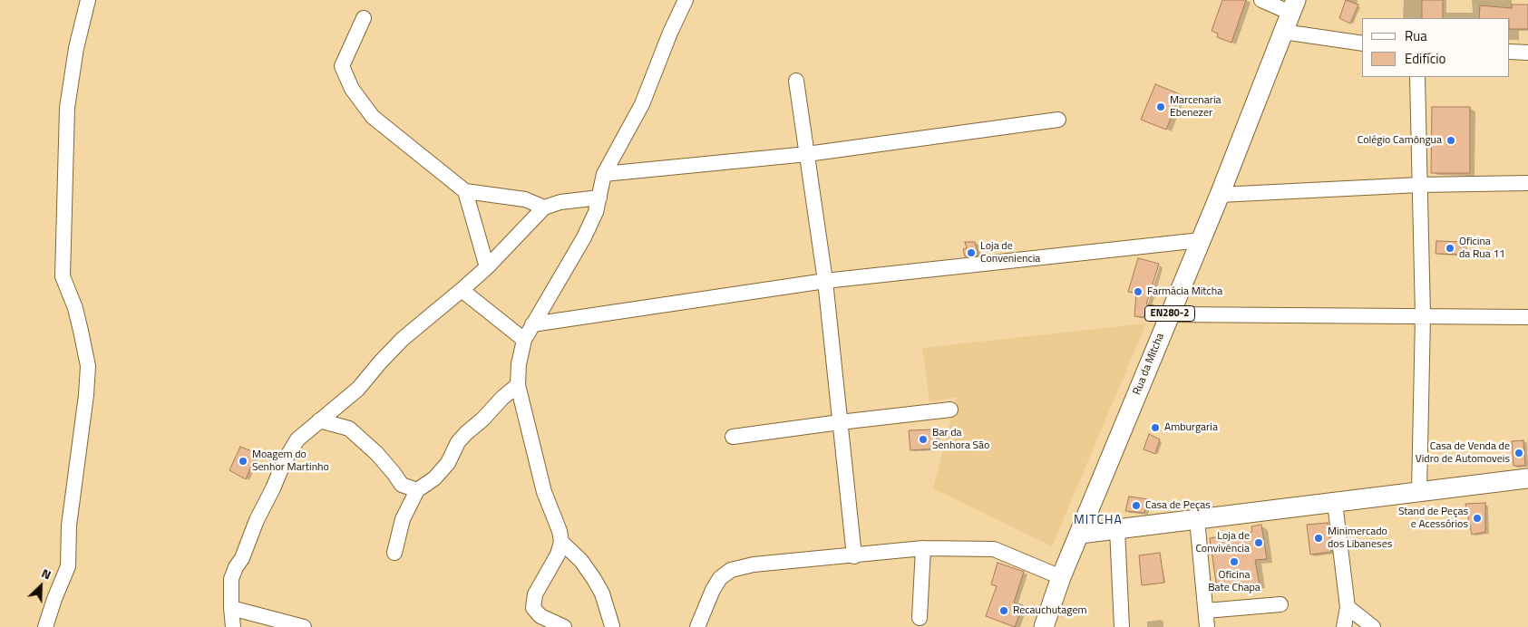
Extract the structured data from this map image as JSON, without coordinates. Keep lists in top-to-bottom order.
{
  "streets": {
    "main road": ["EN280-2", "Rua da Mitcha"]
  },
  "districts": ["MITCHA"],
  "places": [
    "Marcenaria Ebenezer",
    "Colégio Camôngua",
    "Oficina da Rua 11",
    "Loja de Conveniencia",
    "Farmácia Mitcha",
    "Amburgaria",
    "Bar da Senhora São",
    "Casa de Venda de Vidro de Automoveis",
    "Moagem do Senhor Martinho",
    "Casa de Peças",
    "Stand de Peças e Acessórios",
    "Minimercado dos Libaneses",
    "Loja de Convivência",
    "Oficina Bate Chapa",
    "Recauchutagem"
  ],
  "legend": ["Rua", "Edifício"],
  "north": "top right"
}
